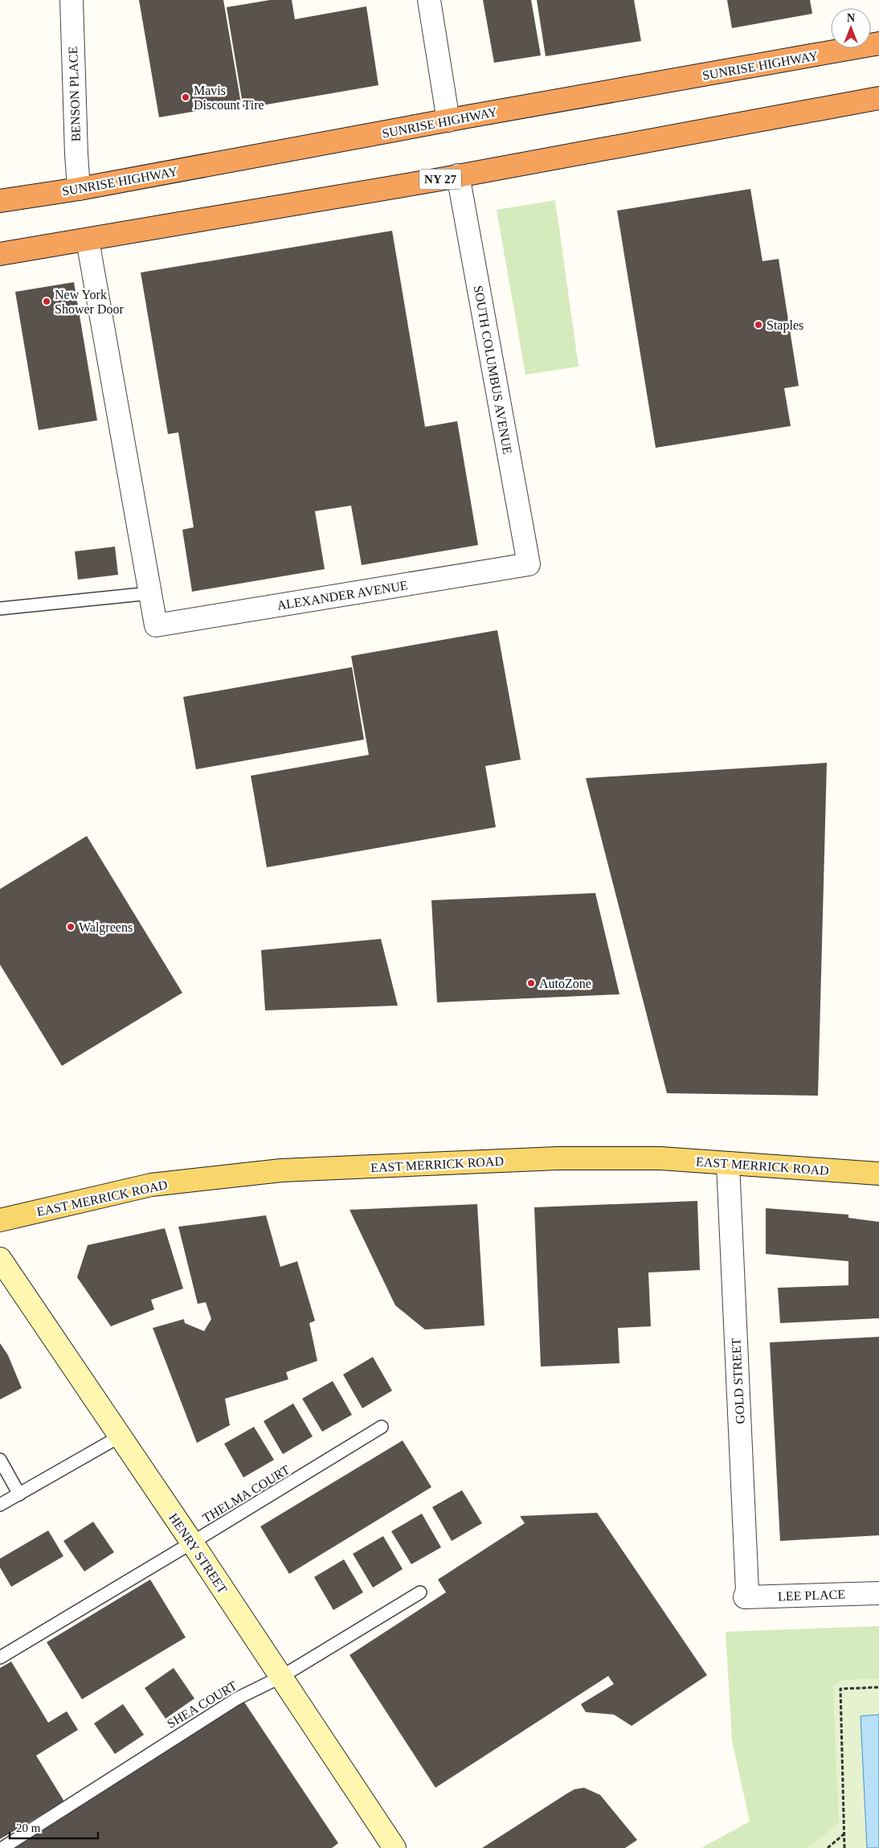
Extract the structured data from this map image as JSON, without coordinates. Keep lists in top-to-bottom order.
{
  "streets": {
    "highway": ["SUNRISE HIGHWAY", "NY 27"],
    "main road": ["EAST MERRICK ROAD", "HENRY STREET"],
    "street": [
      "BENSON PLACE",
      "SOUTH COLUMBUS AVENUE",
      "ALEXANDER AVENUE",
      "GOLD STREET",
      "LEE PLACE"
    ],
    "lane": ["THELMA COURT", "SHEA COURT"]
  },
  "crossings": [
    ["SUNRISE HIGHWAY", "BENSON PLACE"],
    ["NY 27", "SOUTH COLUMBUS AVENUE"],
    ["SOUTH COLUMBUS AVENUE", "ALEXANDER AVENUE"],
    ["EAST MERRICK ROAD", "GOLD STREET"],
    ["GOLD STREET", "LEE PLACE"],
    ["THELMA COURT", "HENRY STREET"],
    ["HENRY STREET", "SHEA COURT"]
  ],
  "places": [
    "Mavis Discount Tire",
    "New York Shower Door",
    "Staples",
    "Walgreens",
    "AutoZone"
  ],
  "scale_bar": "20 m",
  "north": "top"
}
